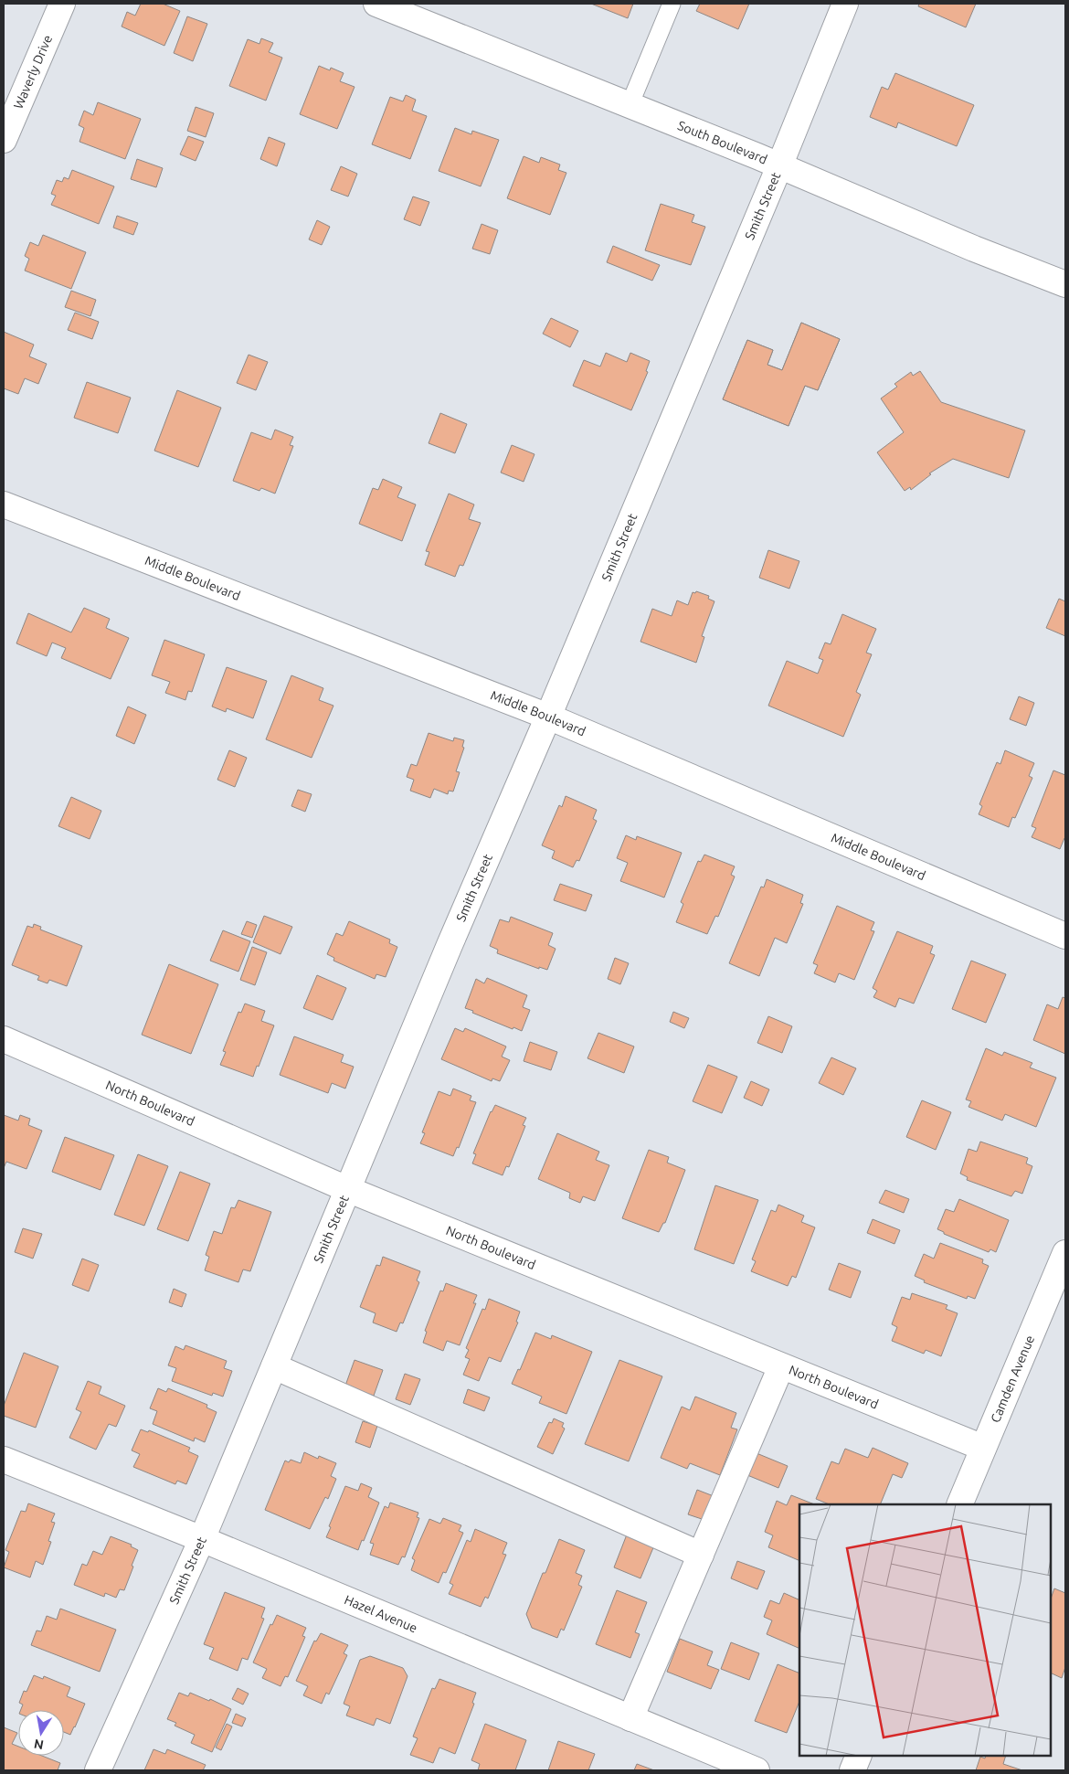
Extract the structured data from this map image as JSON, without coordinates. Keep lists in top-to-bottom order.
{
  "streets": {
    "street": [
      "Waverly Drive",
      "South Boulevard",
      "Smith Street",
      "Middle Boulevard",
      "North Boulevard",
      "Camden Avenue",
      "Hazel Avenue"
    ]
  },
  "crossings": [
    ["South Boulevard", "Smith Street"],
    ["Smith Street", "Middle Boulevard"],
    ["Smith Street", "North Boulevard"],
    ["Smith Street", "Hazel Avenue"],
    ["North Boulevard", "Camden Avenue"]
  ],
  "north": "bottom"
}
